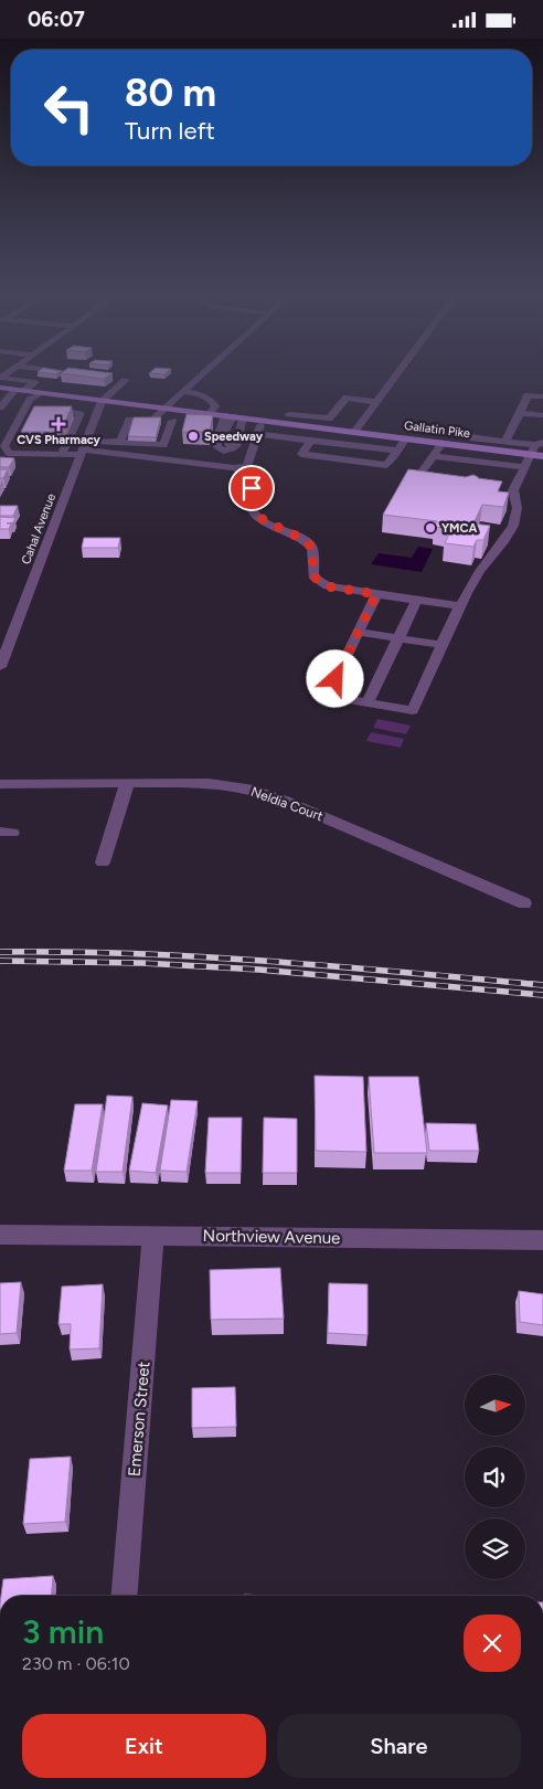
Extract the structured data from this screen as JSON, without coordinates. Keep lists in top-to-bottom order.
{
  "streets": {
    "main road": ["Gallatin Pike"],
    "street": [
      "Cahal Avenue",
      "Neldia Court",
      "Northview Avenue",
      "Emerson Street"
    ]
  },
  "crossings": [
    ["Gallatin Pike", "Cahal Avenue"],
    ["Northview Avenue", "Emerson Street"]
  ],
  "places": {
    "health": ["CVS Pharmacy"],
    "other": ["Speedway", "YMCA"]
  },
  "north": "right",
  "page": {
    "status": "06:07",
    "turn": ["80 m", "Turn left"],
    "heading": ["3 min", "230 m · 06:10"],
    "buttons": ["Exit", "Share"]
  }
}
